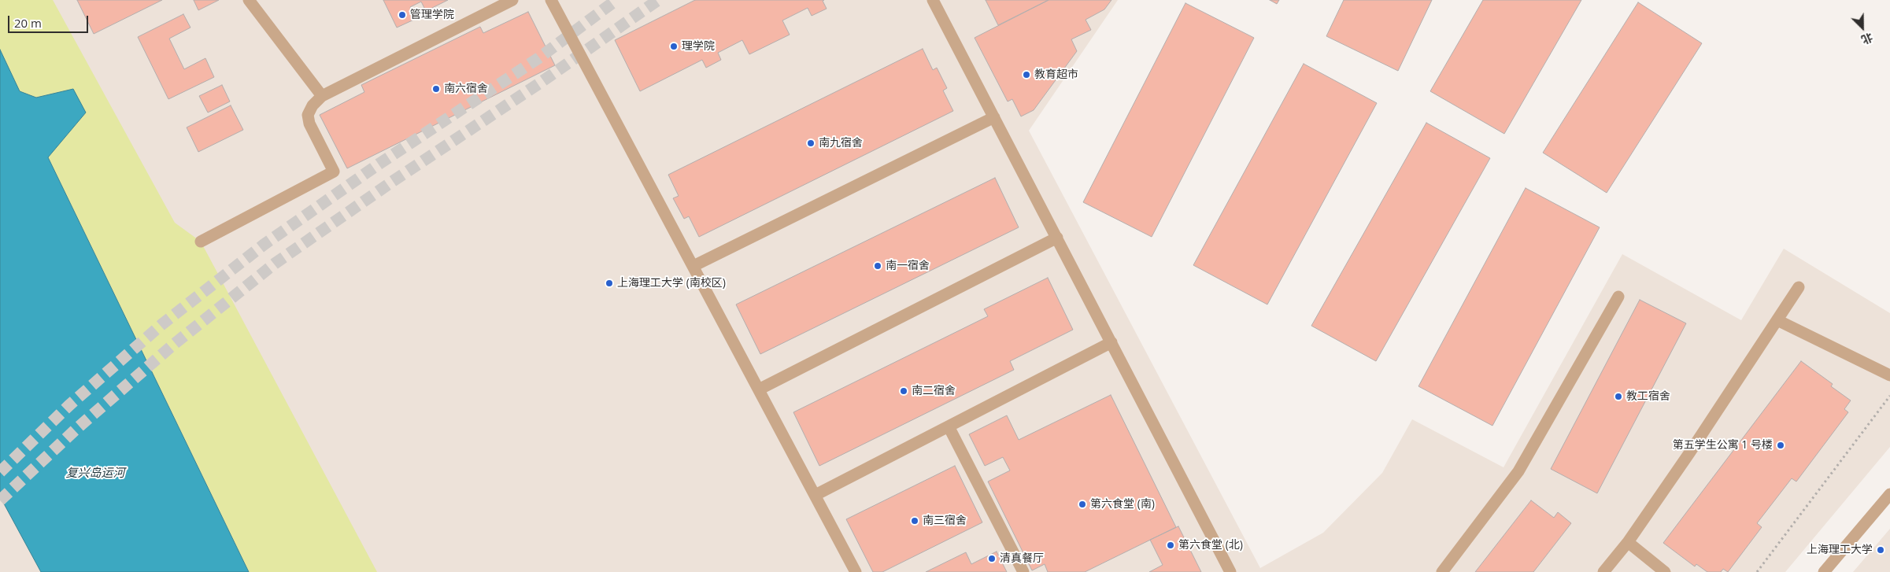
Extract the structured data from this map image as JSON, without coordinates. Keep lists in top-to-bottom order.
{
  "water": ["复兴岛运河"],
  "places": [
    "管理学院",
    "理学院",
    "教育超市",
    "南六宿舍",
    "南九宿舍",
    "南一宿舍",
    "上海理工大学 (南校区)",
    "南二宿舍",
    "教工宿舍",
    "第五学生公寓 1 号楼",
    "第六食堂 (南)",
    "南三宿舍",
    "第六食堂 (北)",
    "上海理工大学",
    "清真餐厅"
  ],
  "scale_bar": "20 m",
  "north": "bottom right"
}
